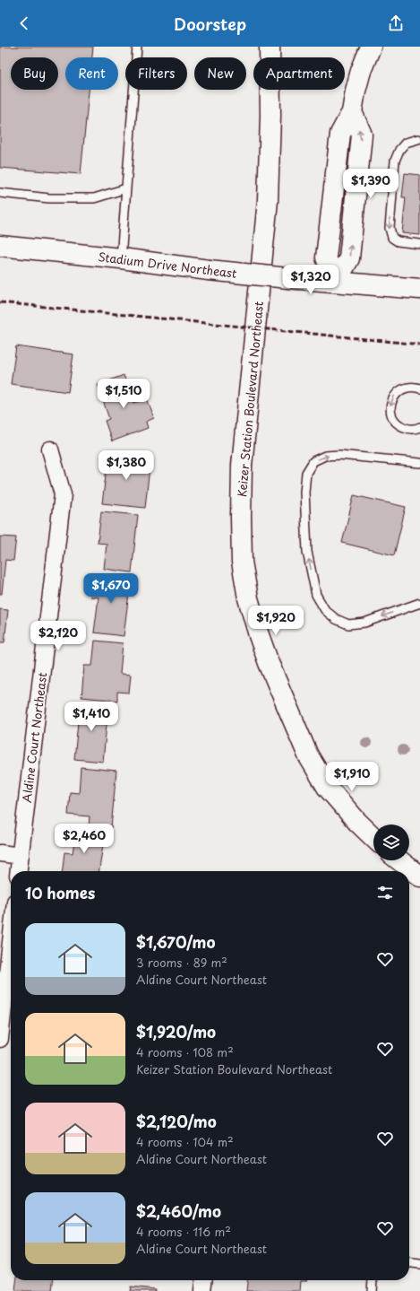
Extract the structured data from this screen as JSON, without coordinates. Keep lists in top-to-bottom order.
{
  "streets": {
    "main road": ["Stadium Drive Northeast", "Keizer Station Boulevard Northeast"],
    "street": ["Aldine Court Northeast"]
  },
  "page": {
    "header": "Doorstep",
    "chip": [
      "Buy",
      "Rent",
      "Filters",
      "New",
      "Apartment"
    ],
    "price": [
      "$1,390",
      "$1,320",
      "$1,510",
      "$1,380",
      "$1,670",
      "$1,920",
      "$2,120",
      "$1,410",
      "$1,910",
      "$2,460"
    ],
    "heading": "10 homes",
    "list": [
      {
        "name": "$1,670/mo",
        "note": "3 rooms · 89 m² · Aldine Court Northeast"
      },
      {
        "name": "$1,920/mo",
        "note": "4 rooms · 108 m² · Keizer Station Boulevard Northeast"
      },
      {
        "name": "$2,120/mo",
        "note": "4 rooms · 104 m² · Aldine Court Northeast"
      },
      {
        "name": "$2,460/mo",
        "note": "4 rooms · 116 m² · Aldine Court Northeast"
      }
    ]
  }
}
